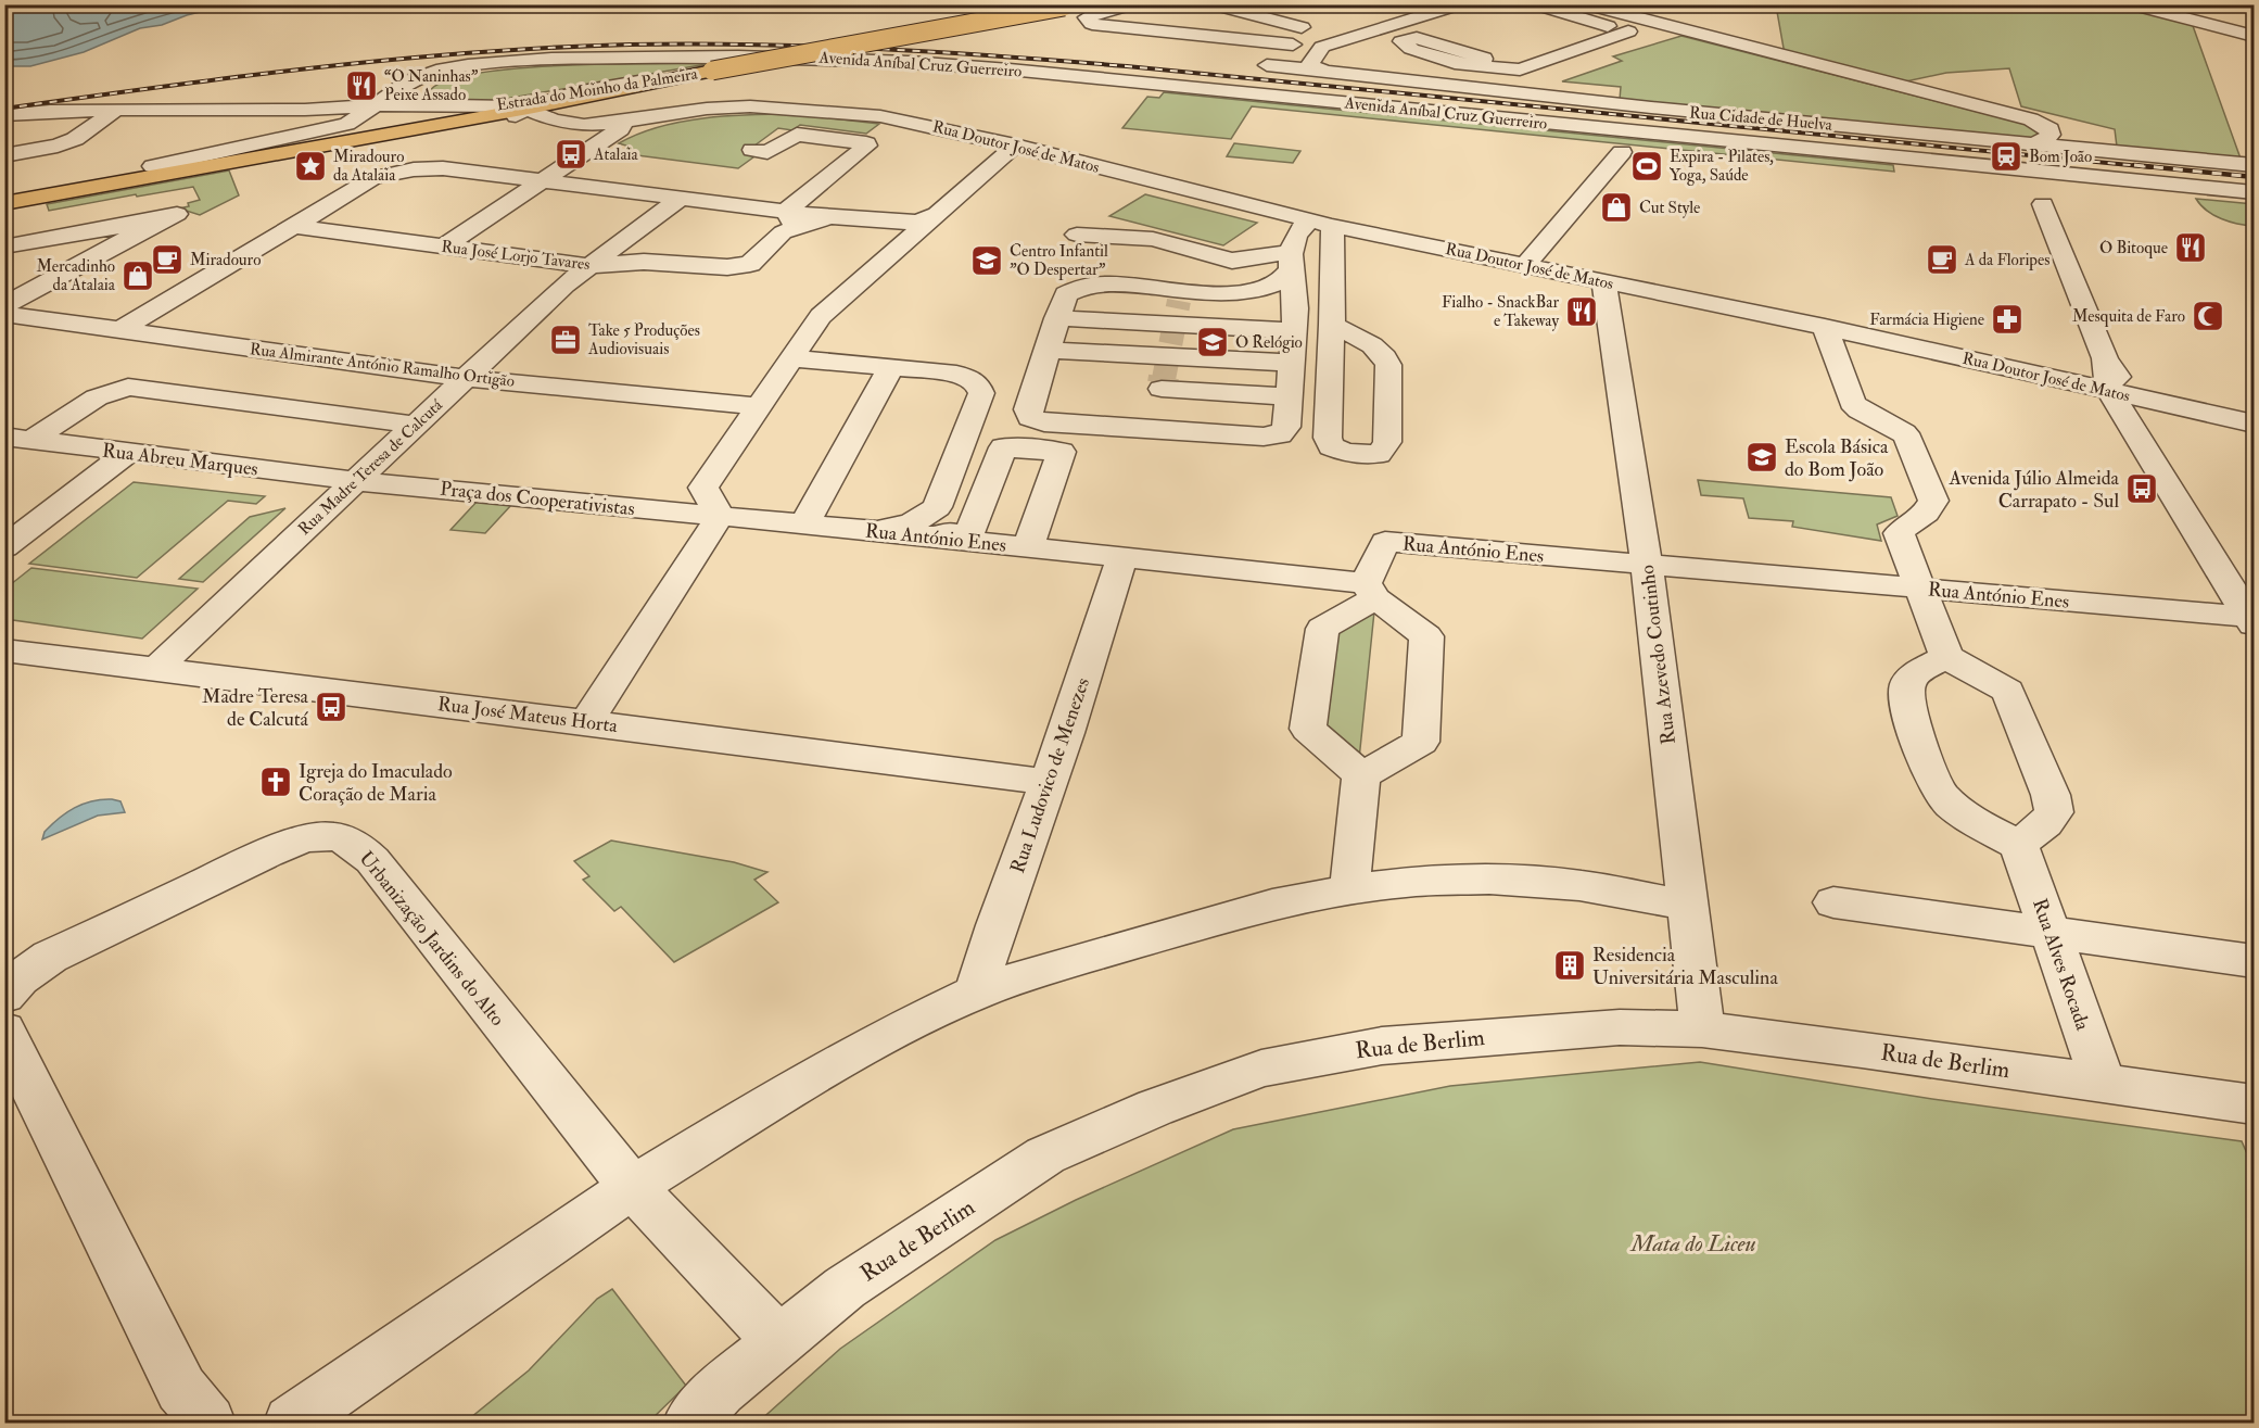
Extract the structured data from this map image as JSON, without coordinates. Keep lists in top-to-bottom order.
{
  "streets": {
    "main road": ["Estrada do Moinho da Palmeira"],
    "street": [
      "Avenida Aníbal Cruz Guerreiro",
      "Rua Cidade de Huelva",
      "Rua Doutor José de Matos",
      "Rua José Lorjo Tavares",
      "Rua Almirante António Ramalho Ortigão",
      "Rua Abreu Marques",
      "Rua Madre Teresa de Calcutá",
      "Praça dos Cooperativistas",
      "Rua António Enes",
      "Rua Azevedo Coutinho",
      "Rua José Mateus Horta",
      "Rua Ludovico de Menezes",
      "Urbanização Jardins do Alto",
      "Rua Alves Rocada",
      "Rua de Berlim"
    ]
  },
  "crossings": [
    ["Avenida Aníbal Cruz Guerreiro", "Estrada do Moinho da Palmeira"],
    ["Rua Doutor José de Matos", "Rua Azevedo Coutinho"],
    ["Rua José Lorjo Tavares", "Rua Madre Teresa de Calcutá"],
    ["Rua Almirante António Ramalho Ortigão", "Rua Madre Teresa de Calcutá"],
    ["Rua Abreu Marques", "Rua Madre Teresa de Calcutá"],
    ["Rua Abreu Marques", "Praça dos Cooperativistas"],
    ["Rua Madre Teresa de Calcutá", "Praça dos Cooperativistas"],
    ["Rua Madre Teresa de Calcutá", "Rua José Mateus Horta"],
    ["Praça dos Cooperativistas", "Rua António Enes"],
    ["Rua António Enes", "Rua Azevedo Coutinho"],
    ["Rua António Enes", "Rua Ludovico de Menezes"],
    ["Rua Azevedo Coutinho", "Rua de Berlim"],
    ["Rua José Mateus Horta", "Rua Ludovico de Menezes"],
    ["Urbanização Jardins do Alto", "Rua de Berlim"],
    ["Rua Alves Rocada", "Rua de Berlim"]
  ],
  "parks": ["Mata do Liceu"],
  "places": {
    "restaurant": ["“O Naninhas” Peixe Assado", "O Bitoque", "Fialho - SnackBar e Takeway"],
    "bus stop": ["Atalaia", "Avenida Júlio Almeida Carrapato - Sul", "Madre Teresa de Calcutá"],
    "station": ["Bom João"],
    "place": ["Miradouro da Atalaia"],
    "sports": ["Expira - Pilates, Yoga, Saúde"],
    "shop": ["Cut Style", "Mercadinho da Atalaia"],
    "cafe": ["Miradouro", "A da Floripes"],
    "school or university": ["Centro Infantil \"O Despertar\"", "O Relógio", "Escola Básica do Bom João"],
    "mosque": ["Mesquita de Faro"],
    "pharmacy": ["Farmácia Higiene"],
    "office": ["Take 5 Produções Audiovisuais"],
    "church": ["Igreja do Imaculado Coração de Maria"],
    "building": ["Residencia Universitária Masculina"]
  }
}
